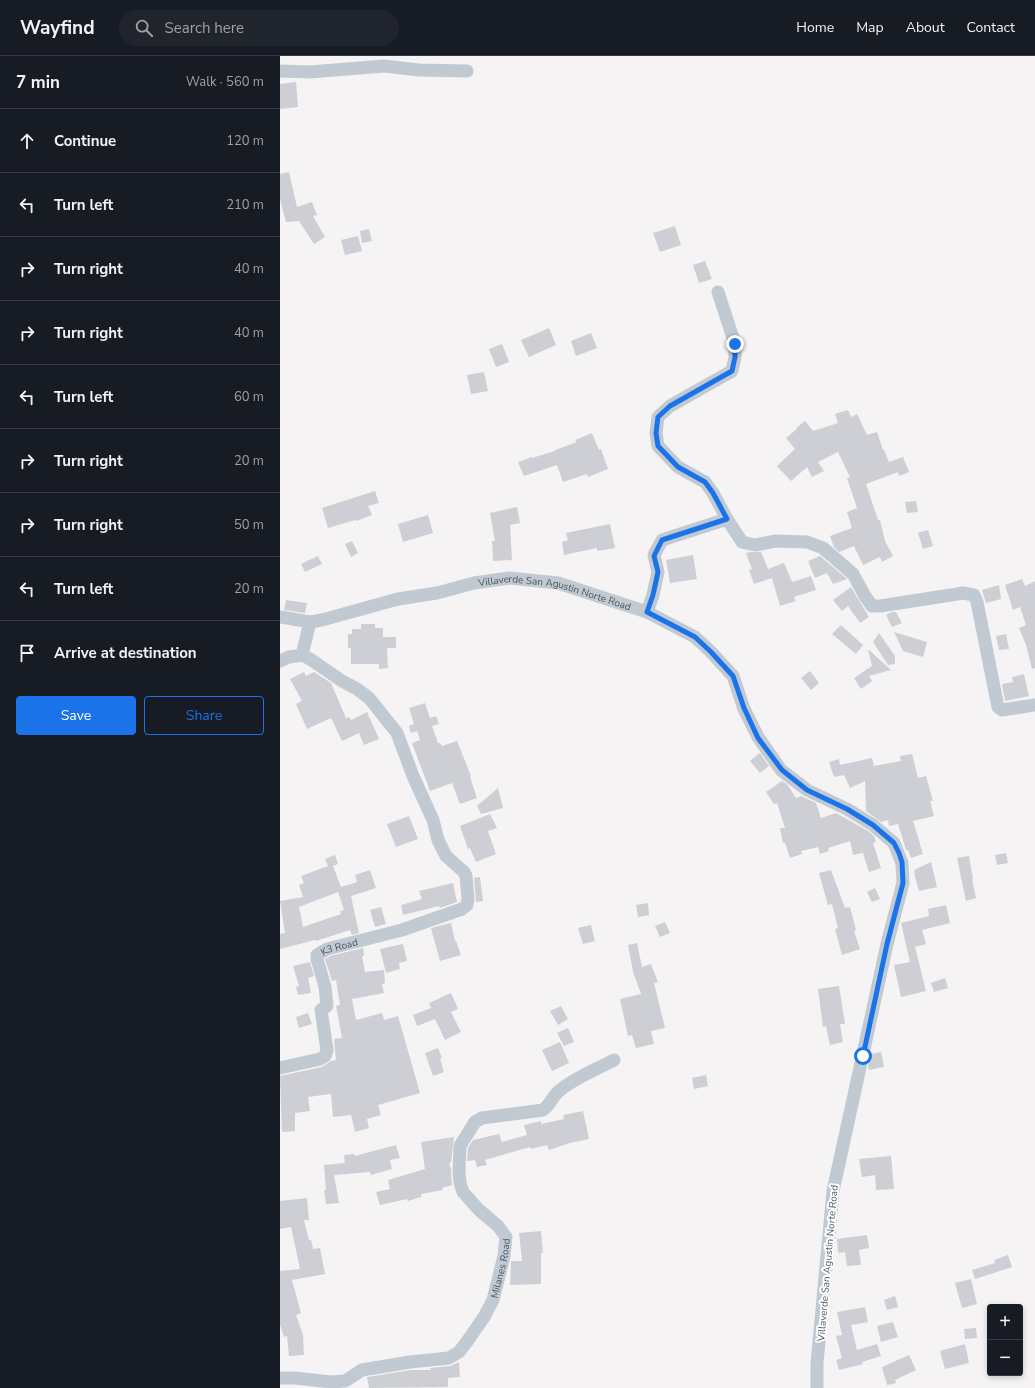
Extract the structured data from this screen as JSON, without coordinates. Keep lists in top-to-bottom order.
{
  "streets": {
    "street": ["Villaverde San Agustin Norte Road", "K3 Road", "Milanes Road"]
  },
  "page": {
    "header": "Wayfind",
    "search": "Search here",
    "nav": [
      "Home",
      "Map",
      "About",
      "Contact"
    ],
    "heading": ["7 min", "Walk · 560 m"],
    "list": [
      ["Continue", "120 m"],
      ["Turn left", "210 m"],
      ["Turn right", "40 m"],
      ["Turn right", "40 m"],
      ["Turn left", "60 m"],
      ["Turn right", "20 m"],
      ["Turn right", "50 m"],
      ["Turn left", "20 m"],
      "Arrive at destination"
    ],
    "buttons": ["Save", "Share"],
    "map_buttons": ["+", "−"]
  }
}
